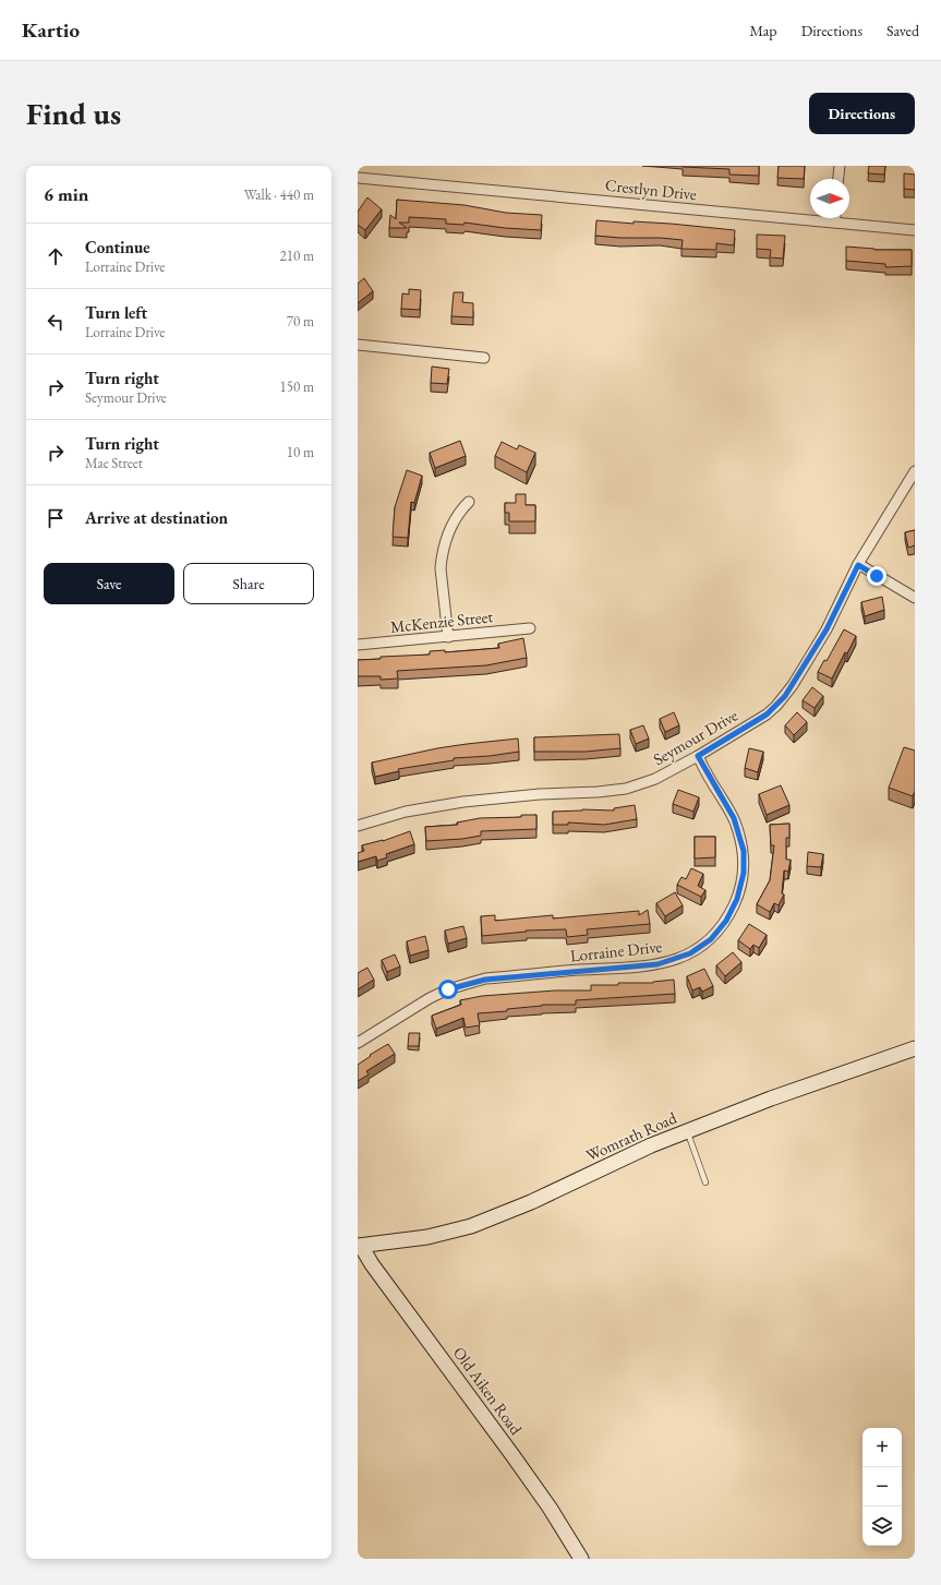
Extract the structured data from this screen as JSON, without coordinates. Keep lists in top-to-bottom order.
{
  "streets": {
    "street": [
      "Crestlyn Drive",
      "McKenzie Street",
      "Seymour Drive",
      "Lorraine Drive",
      "Womrath Road",
      "Old Aiken Road"
    ]
  },
  "crossings": [
    ["Seymour Drive", "Lorraine Drive"],
    ["Womrath Road", "Old Aiken Road"]
  ],
  "north": "right",
  "page": {
    "header": "Kartio",
    "nav": ["Map", "Directions", "Saved"],
    "buttons": [
      "Directions",
      ["Save", "Share"]
    ],
    "title": "Find us",
    "heading": ["6 min", "Walk · 440 m"],
    "list": [
      ["Continue", "Lorraine Drive", "210 m"],
      ["Turn left", "Lorraine Drive", "70 m"],
      ["Turn right", "Seymour Drive", "150 m"],
      ["Turn right", "Mae Street", "10 m"],
      "Arrive at destination"
    ],
    "map_buttons": ["+", "−"]
  }
}
